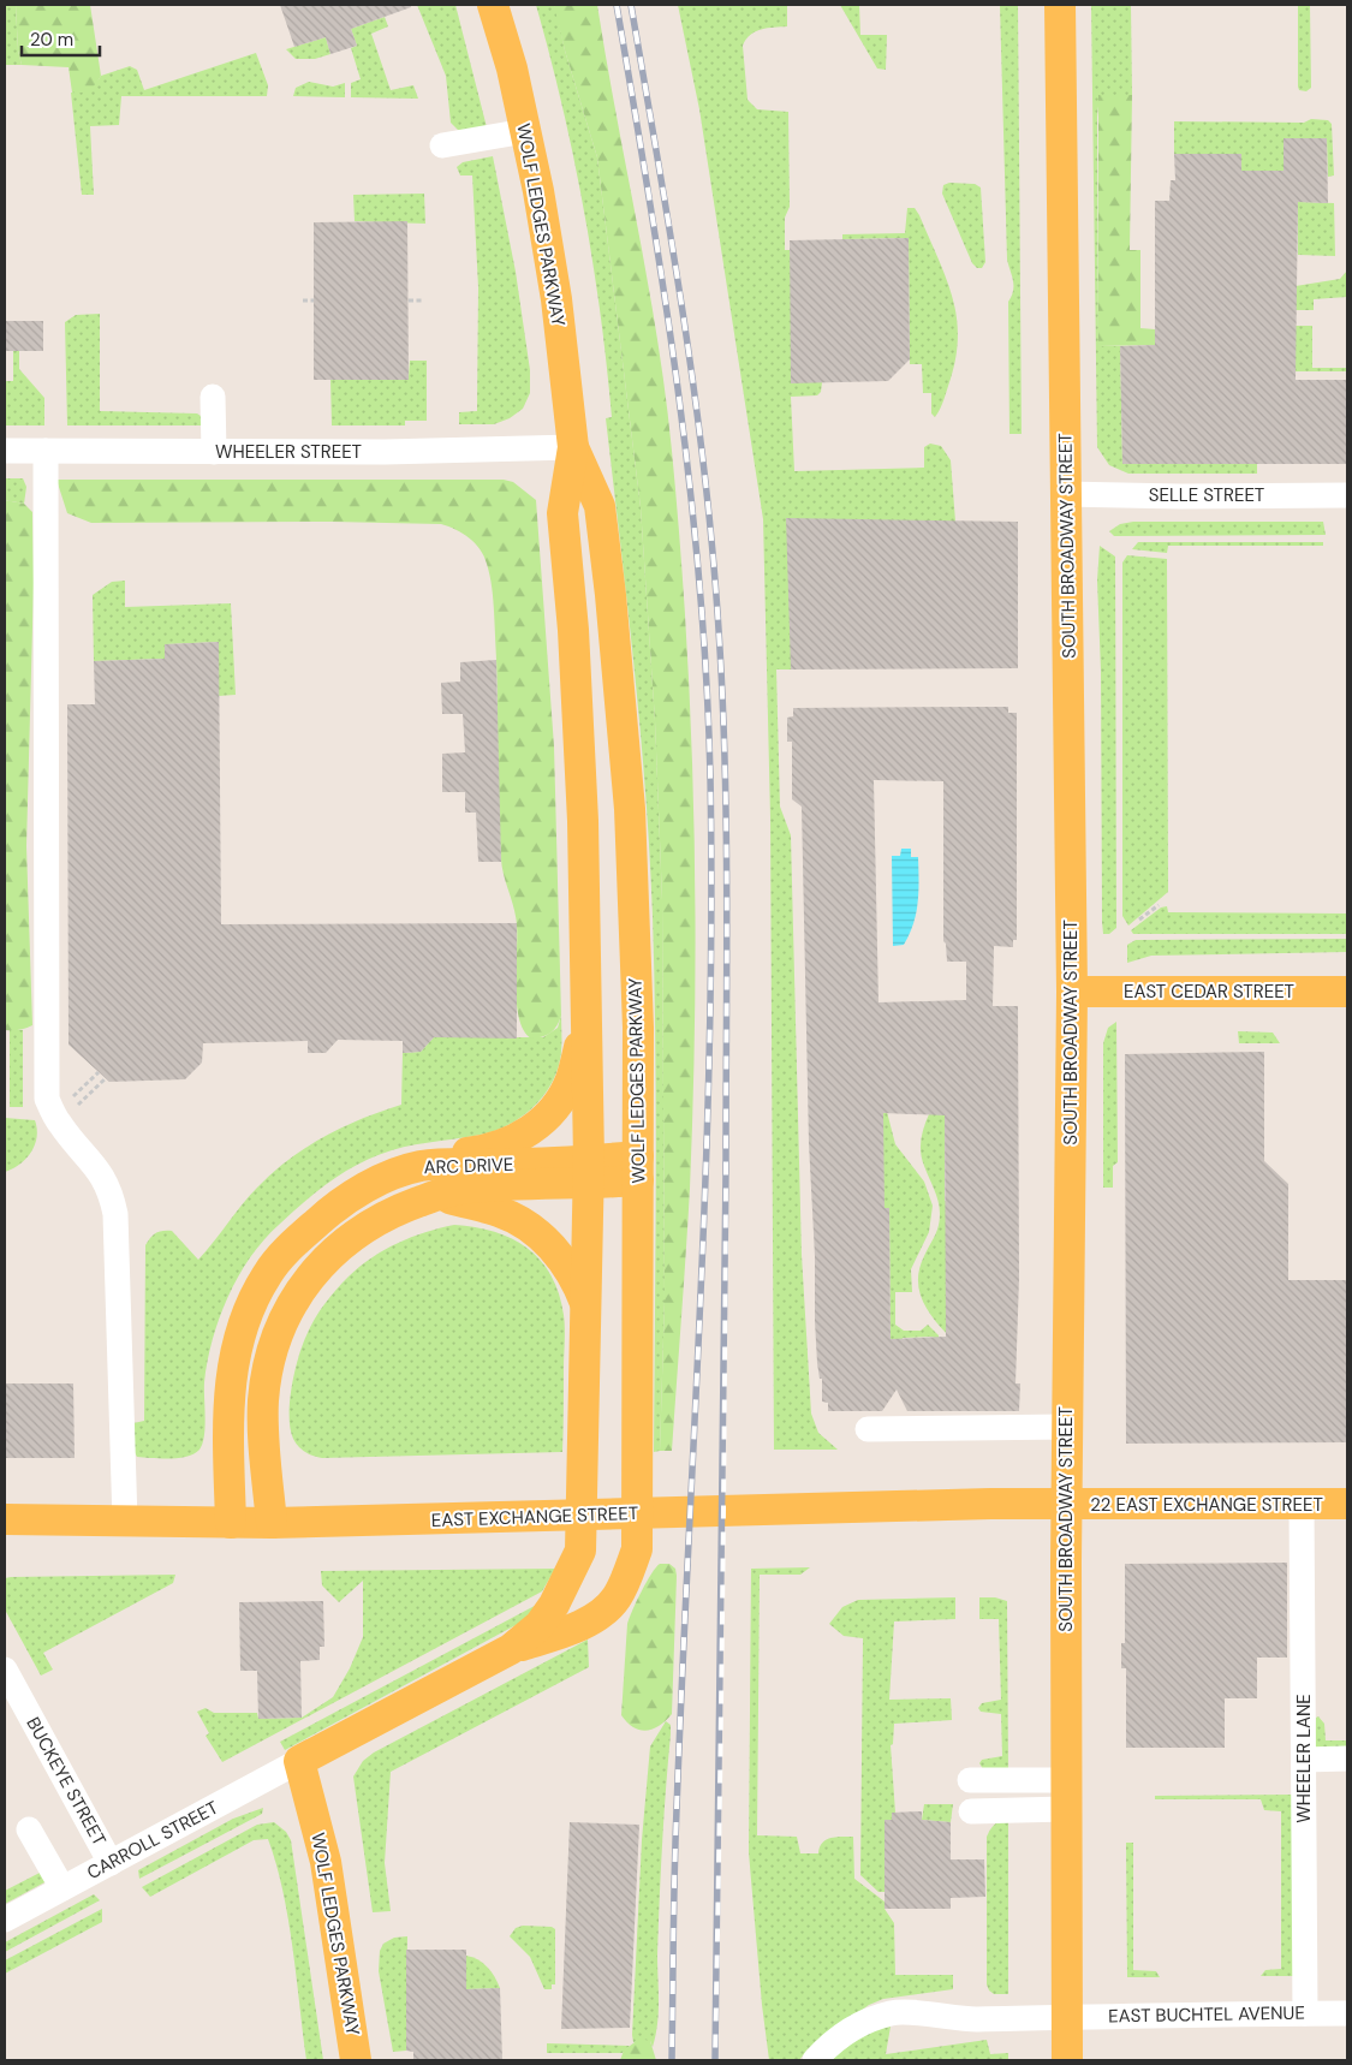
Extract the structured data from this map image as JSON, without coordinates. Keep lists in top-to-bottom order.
{
  "streets": {
    "main road": [
      "WOLF LEDGES PARKWAY",
      "SOUTH BROADWAY STREET",
      "EAST CEDAR STREET",
      "ARC DRIVE",
      "22 EAST EXCHANGE STREET",
      "EAST EXCHANGE STREET"
    ],
    "street": [
      "WHEELER STREET",
      "SELLE STREET",
      "WHEELER LANE",
      "BUCKEYE STREET",
      "CARROLL STREET",
      "EAST BUCHTEL AVENUE"
    ]
  },
  "crossings": [
    ["WOLF LEDGES PARKWAY", "WHEELER STREET"],
    ["WOLF LEDGES PARKWAY", "ARC DRIVE"],
    ["WOLF LEDGES PARKWAY", "CARROLL STREET"],
    ["SELLE STREET", "SOUTH BROADWAY STREET"],
    ["SOUTH BROADWAY STREET", "EAST CEDAR STREET"],
    ["SOUTH BROADWAY STREET", "22 EAST EXCHANGE STREET"],
    ["SOUTH BROADWAY STREET", "EAST EXCHANGE STREET"],
    ["SOUTH BROADWAY STREET", "EAST BUCHTEL AVENUE"],
    ["ARC DRIVE", "EAST EXCHANGE STREET"],
    ["22 EAST EXCHANGE STREET", "EAST EXCHANGE STREET"],
    ["22 EAST EXCHANGE STREET", "WHEELER LANE"],
    ["WHEELER LANE", "EAST BUCHTEL AVENUE"],
    ["BUCKEYE STREET", "CARROLL STREET"]
  ],
  "scale_bar": "20 m"
}
